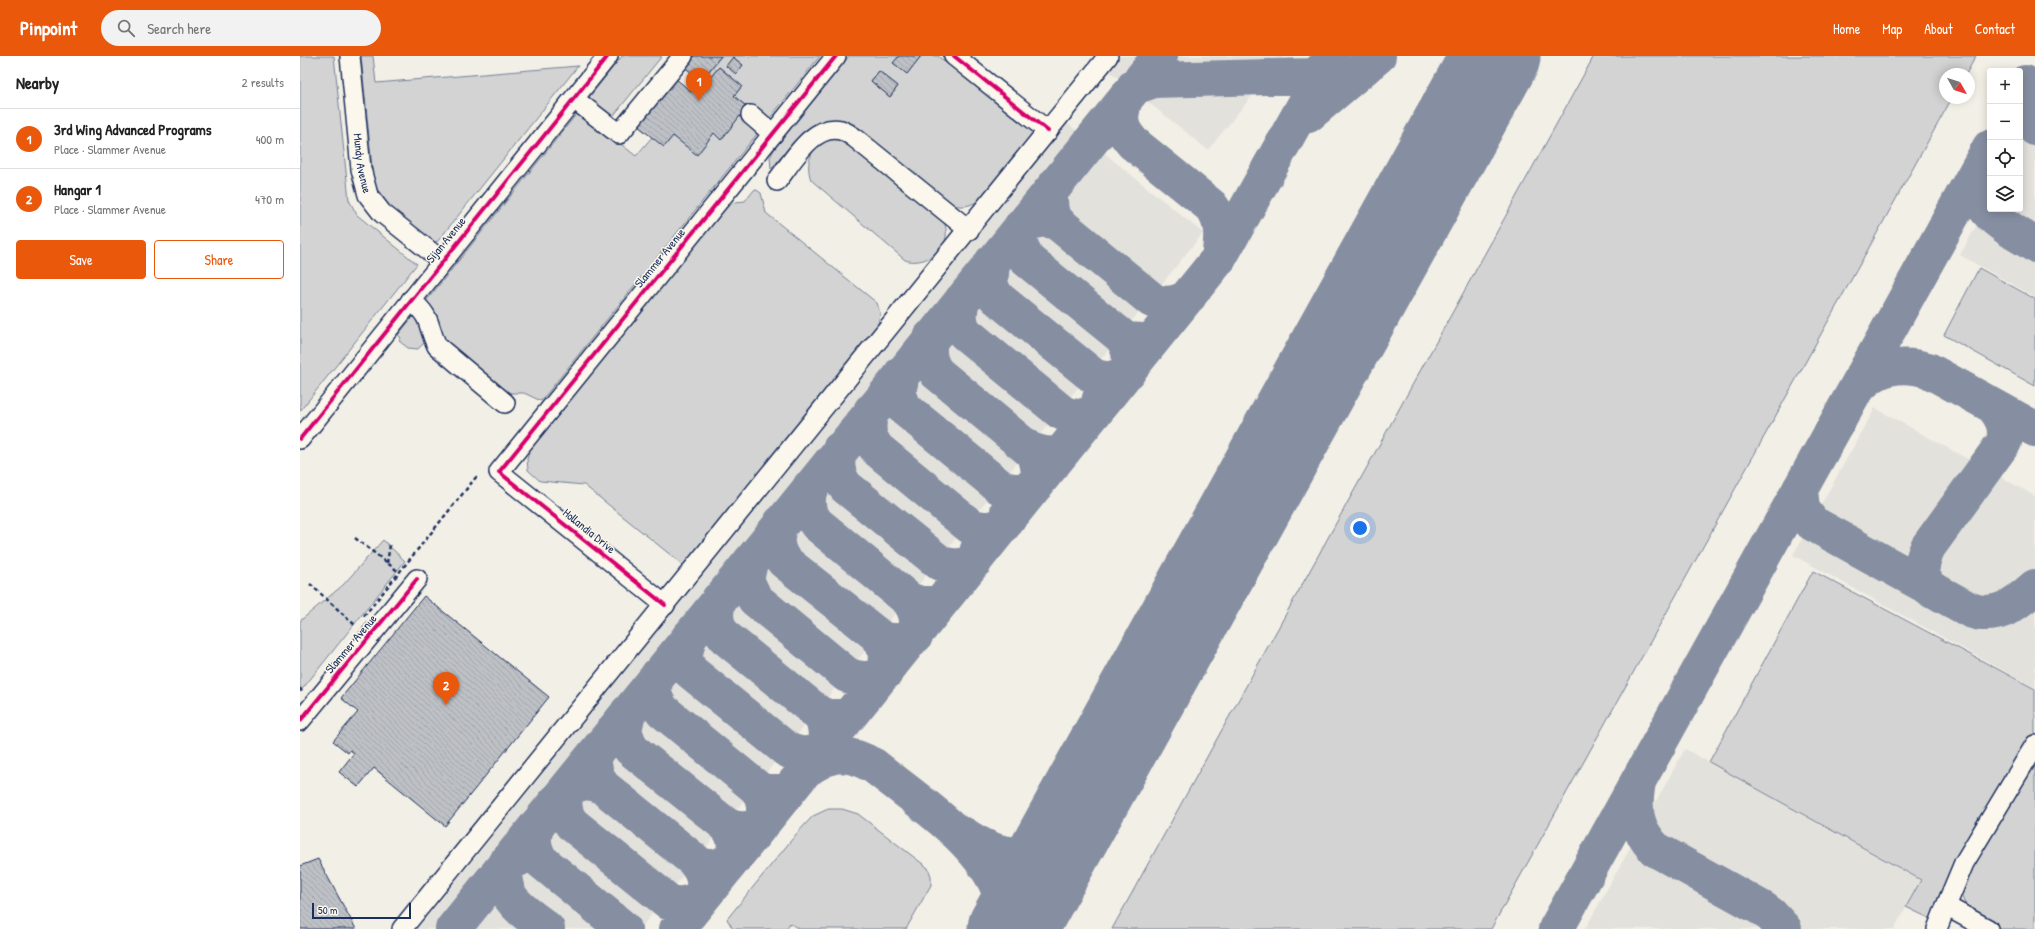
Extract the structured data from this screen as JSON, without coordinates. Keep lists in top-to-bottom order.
{
  "streets": {
    "street": [
      "Mundy Avenue",
      "Sijan Avenue",
      "Slammer Avenue",
      "Hollandia Drive"
    ]
  },
  "crossings": [
    ["Mundy Avenue", "Sijan Avenue"],
    ["Slammer Avenue", "Hollandia Drive"]
  ],
  "scale_bar": "50 m",
  "north": "bottom right",
  "page": {
    "header": "Pinpoint",
    "search": "Search here",
    "nav": [
      "Home",
      "Map",
      "About",
      "Contact"
    ],
    "heading": ["Nearby", "2 results"],
    "map_buttons": ["+", "−"],
    "pins": ["1", "2"],
    "list": [
      {
        "mark": "1",
        "name": "3rd Wing Advanced Programs",
        "note": "Place · Slammer Avenue",
        "value": "400 m"
      },
      {
        "mark": "2",
        "name": "Hangar 1",
        "note": "Place · Slammer Avenue",
        "value": "470 m"
      }
    ],
    "buttons": ["Save", "Share"],
    "scale": "50 m"
  }
}
